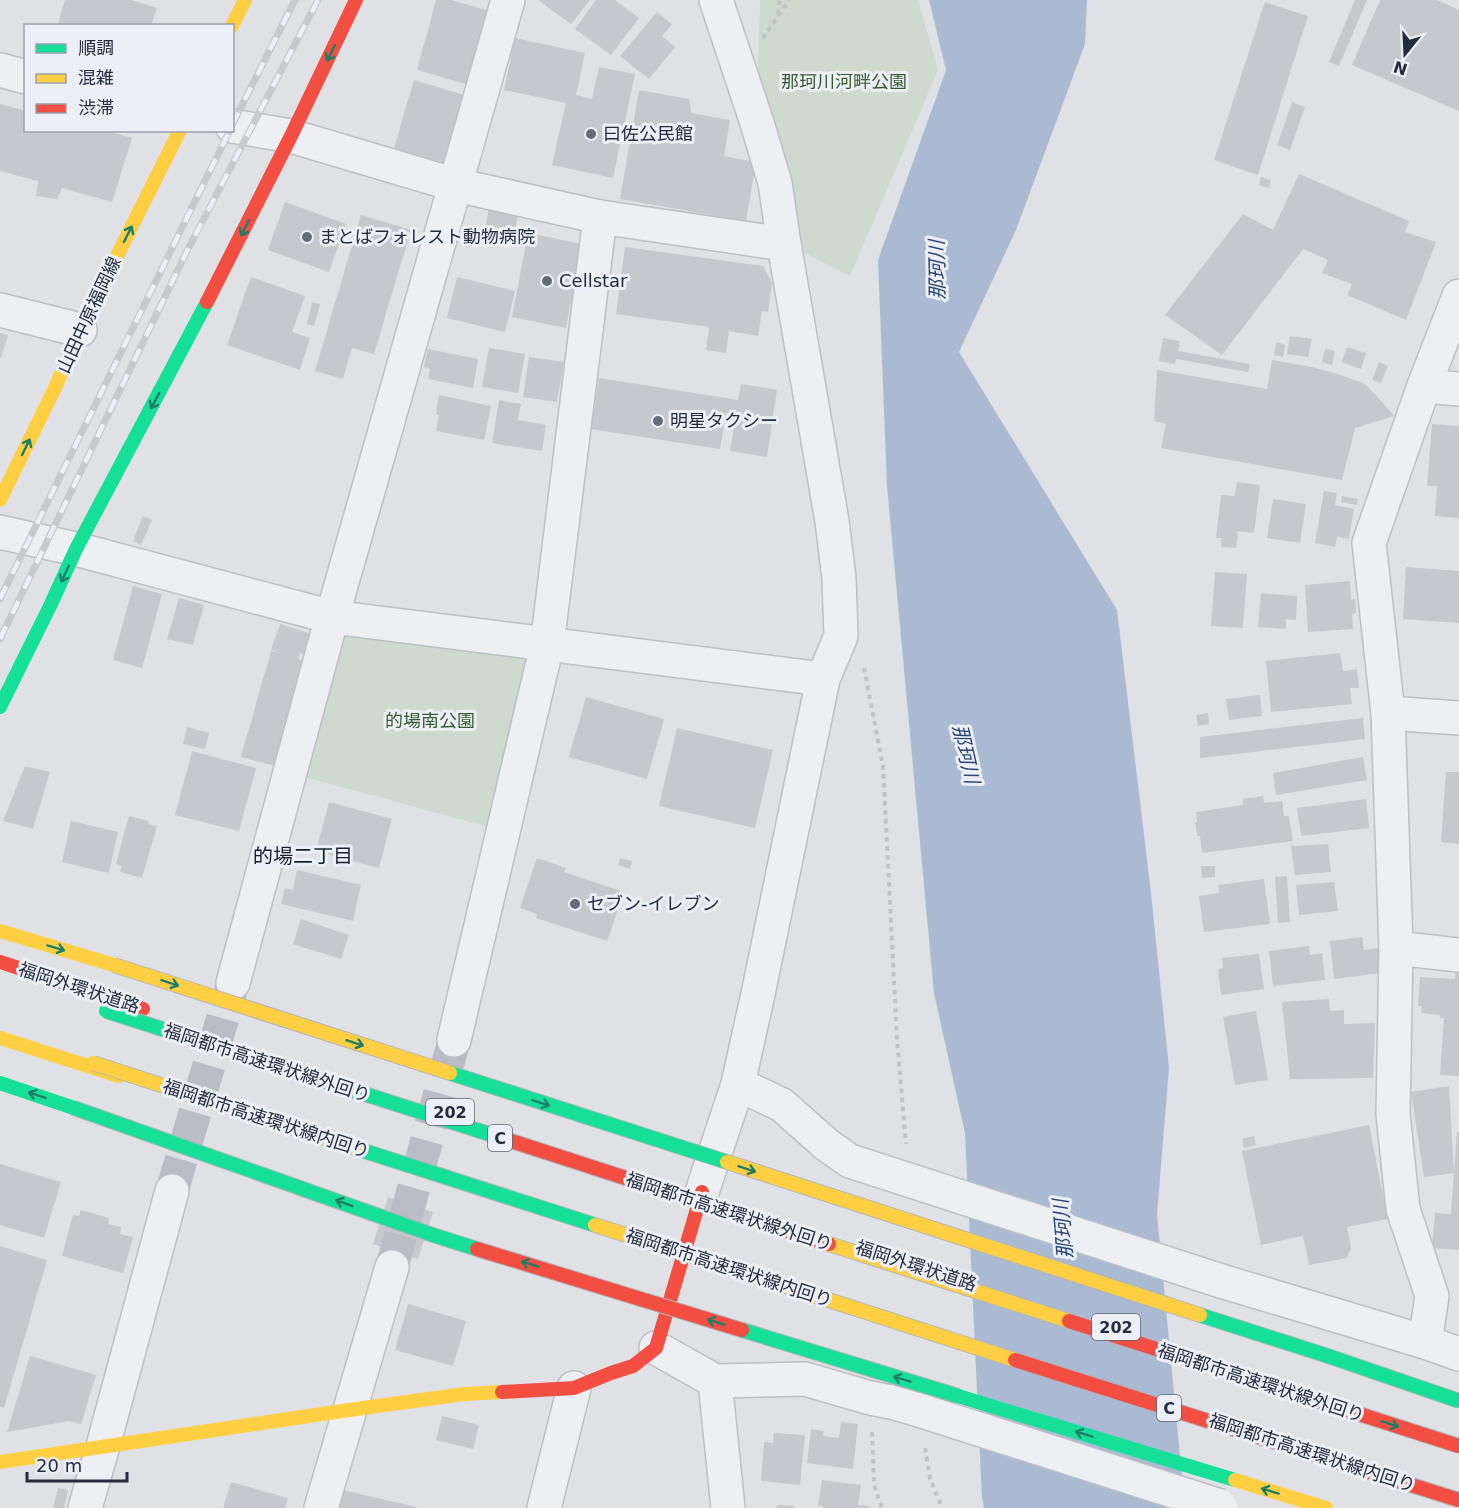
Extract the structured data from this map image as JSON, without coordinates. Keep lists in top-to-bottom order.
{
  "streets": {
    "main road": [
      "山田中原福岡線",
      "福岡外環状道路",
      "福岡都市高速環状線外回り",
      "202",
      "福岡都市高速環状線内回り",
      "C"
    ]
  },
  "districts": ["的場二丁目"],
  "water": ["那珂川"],
  "parks": ["那珂川河畔公園", "的場南公園"],
  "places": [
    "曰佐公民館",
    "まとばフォレスト動物病院",
    "Cellstar",
    "明星タクシー",
    "セブン-イレブン"
  ],
  "legend": ["順調", "混雑", "渋滞"],
  "scale_bar": "20 m",
  "north": "bottom"
}
